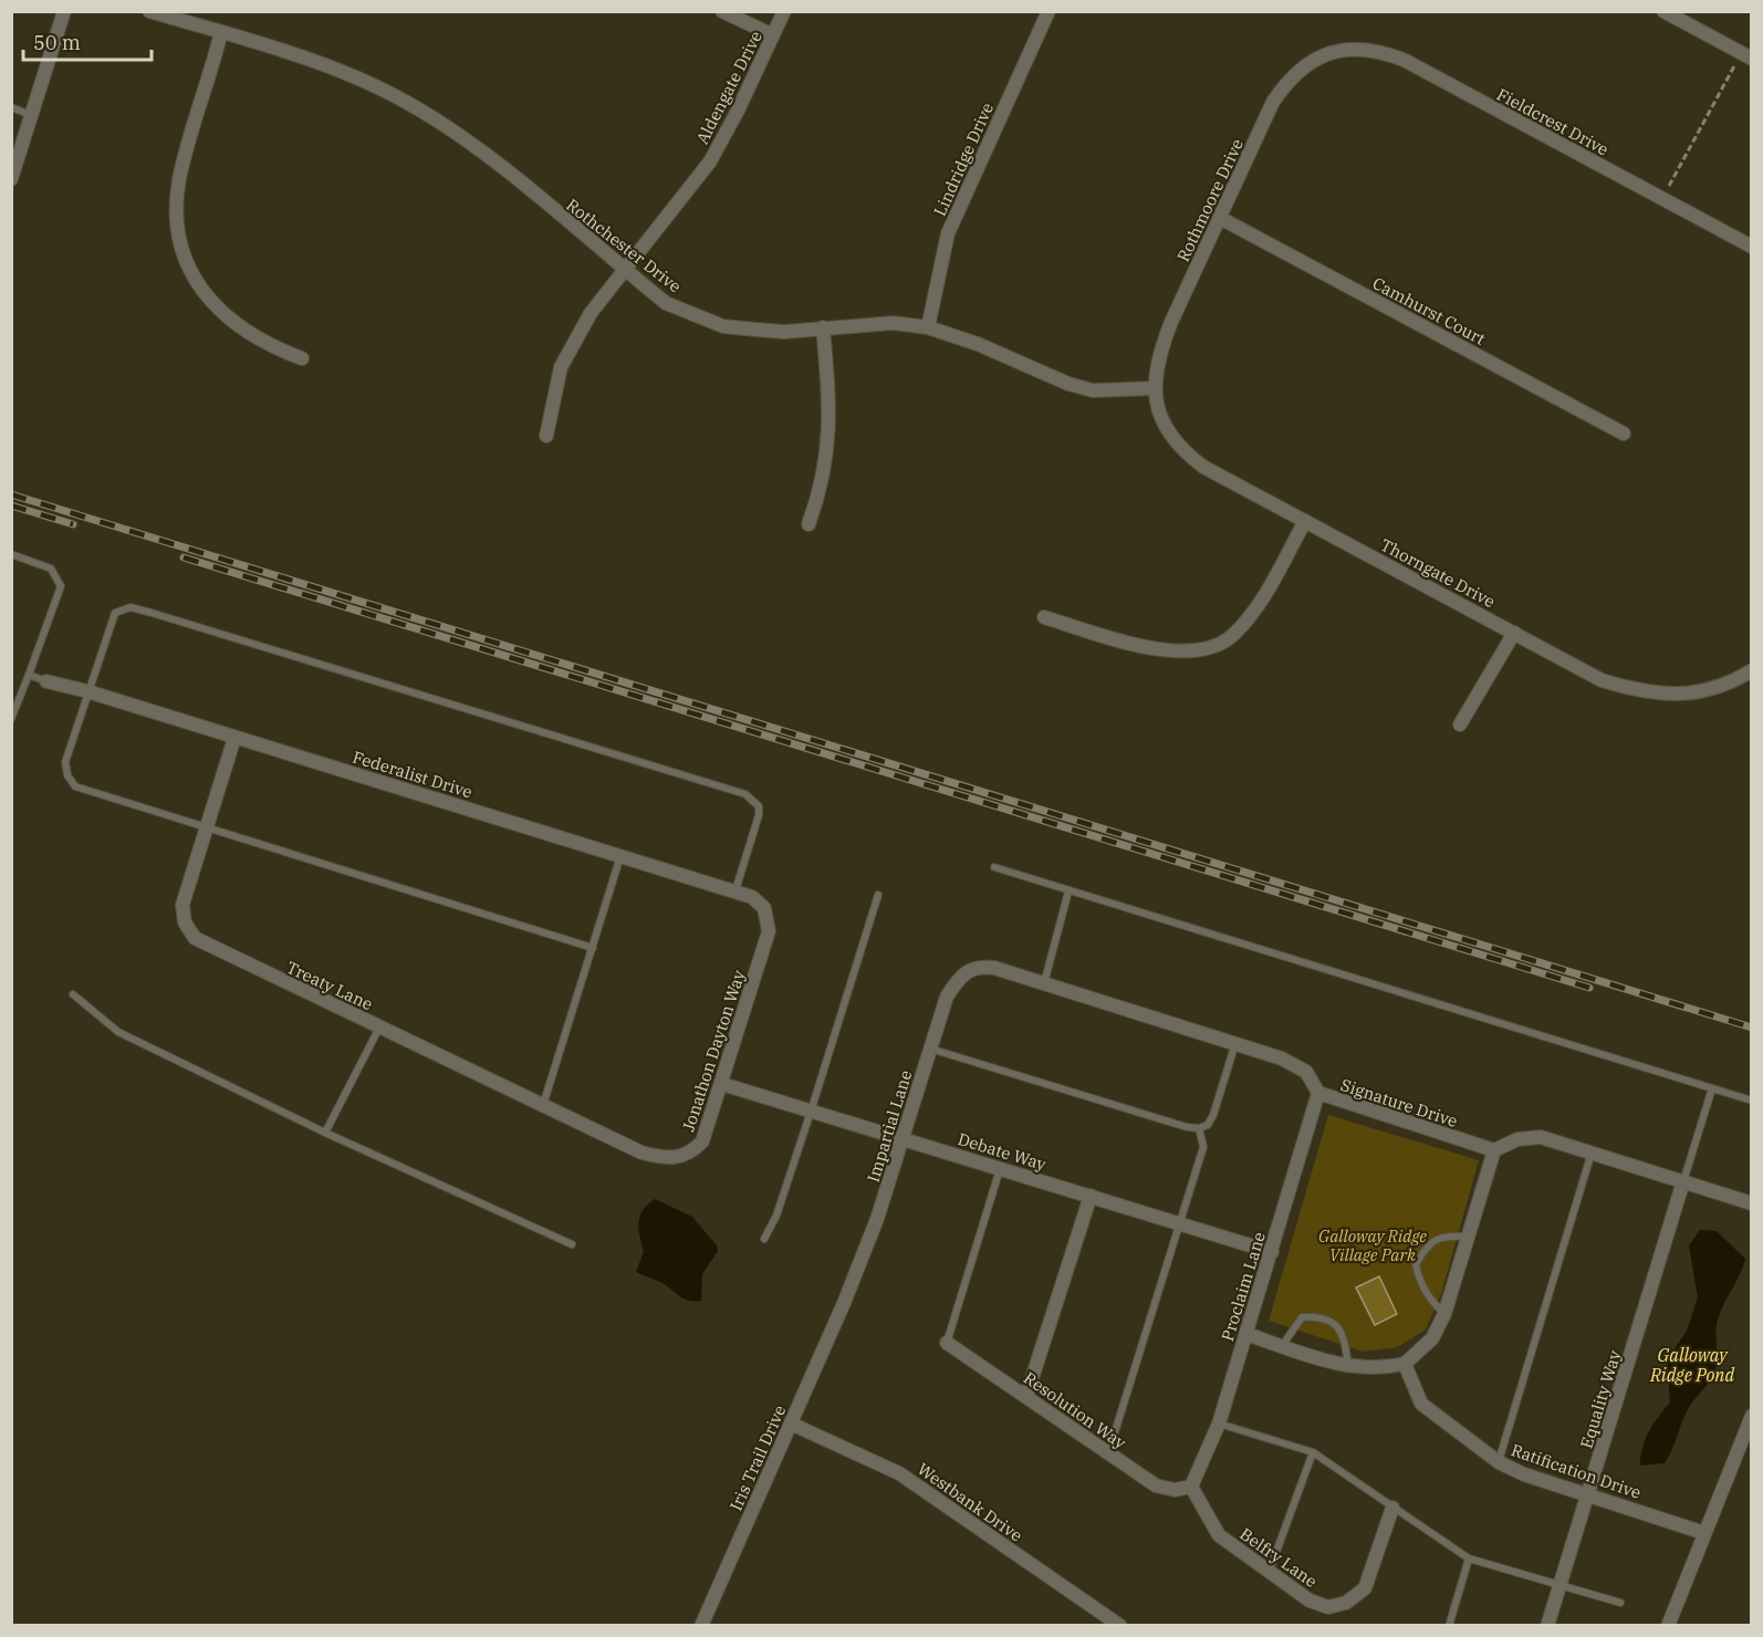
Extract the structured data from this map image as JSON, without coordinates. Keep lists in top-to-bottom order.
{
  "streets": {
    "street": [
      "Aldengate Drive",
      "Fieldcrest Drive",
      "Lindridge Drive",
      "Rothmoore Drive",
      "Rothchester Drive",
      "Camhurst Court",
      "Thorngate Drive",
      "Federalist Drive",
      "Treaty Lane",
      "Jonathon Dayton Way",
      "Signature Drive",
      "Impartial Lane",
      "Debate Way",
      "Proclaim Lane",
      "Equality Way",
      "Resolution Way",
      "Iris Trail Drive",
      "Ratification Drive",
      "Westbank Drive",
      "Belfry Lane"
    ]
  },
  "crossings": [
    ["Aldengate Drive", "Rothchester Drive"],
    ["Fieldcrest Drive", "Rothmoore Drive"],
    ["Lindridge Drive", "Rothchester Drive"],
    ["Rothmoore Drive", "Rothchester Drive"],
    ["Rothmoore Drive", "Camhurst Court"],
    ["Rothmoore Drive", "Thorngate Drive"],
    ["Rothchester Drive", "Thorngate Drive"],
    ["Federalist Drive", "Treaty Lane"],
    ["Federalist Drive", "Jonathon Dayton Way"],
    ["Treaty Lane", "Jonathon Dayton Way"],
    ["Jonathon Dayton Way", "Debate Way"],
    ["Signature Drive", "Impartial Lane"],
    ["Signature Drive", "Proclaim Lane"],
    ["Impartial Lane", "Debate Way"],
    ["Impartial Lane", "Iris Trail Drive"],
    ["Debate Way", "Proclaim Lane"],
    ["Proclaim Lane", "Resolution Way"],
    ["Proclaim Lane", "Belfry Lane"],
    ["Equality Way", "Ratification Drive"],
    ["Resolution Way", "Belfry Lane"],
    ["Iris Trail Drive", "Westbank Drive"]
  ],
  "water": ["Galloway Ridge Pond"],
  "parks": ["Galloway Ridge Village Park"],
  "scale_bar": "50 m"
}
